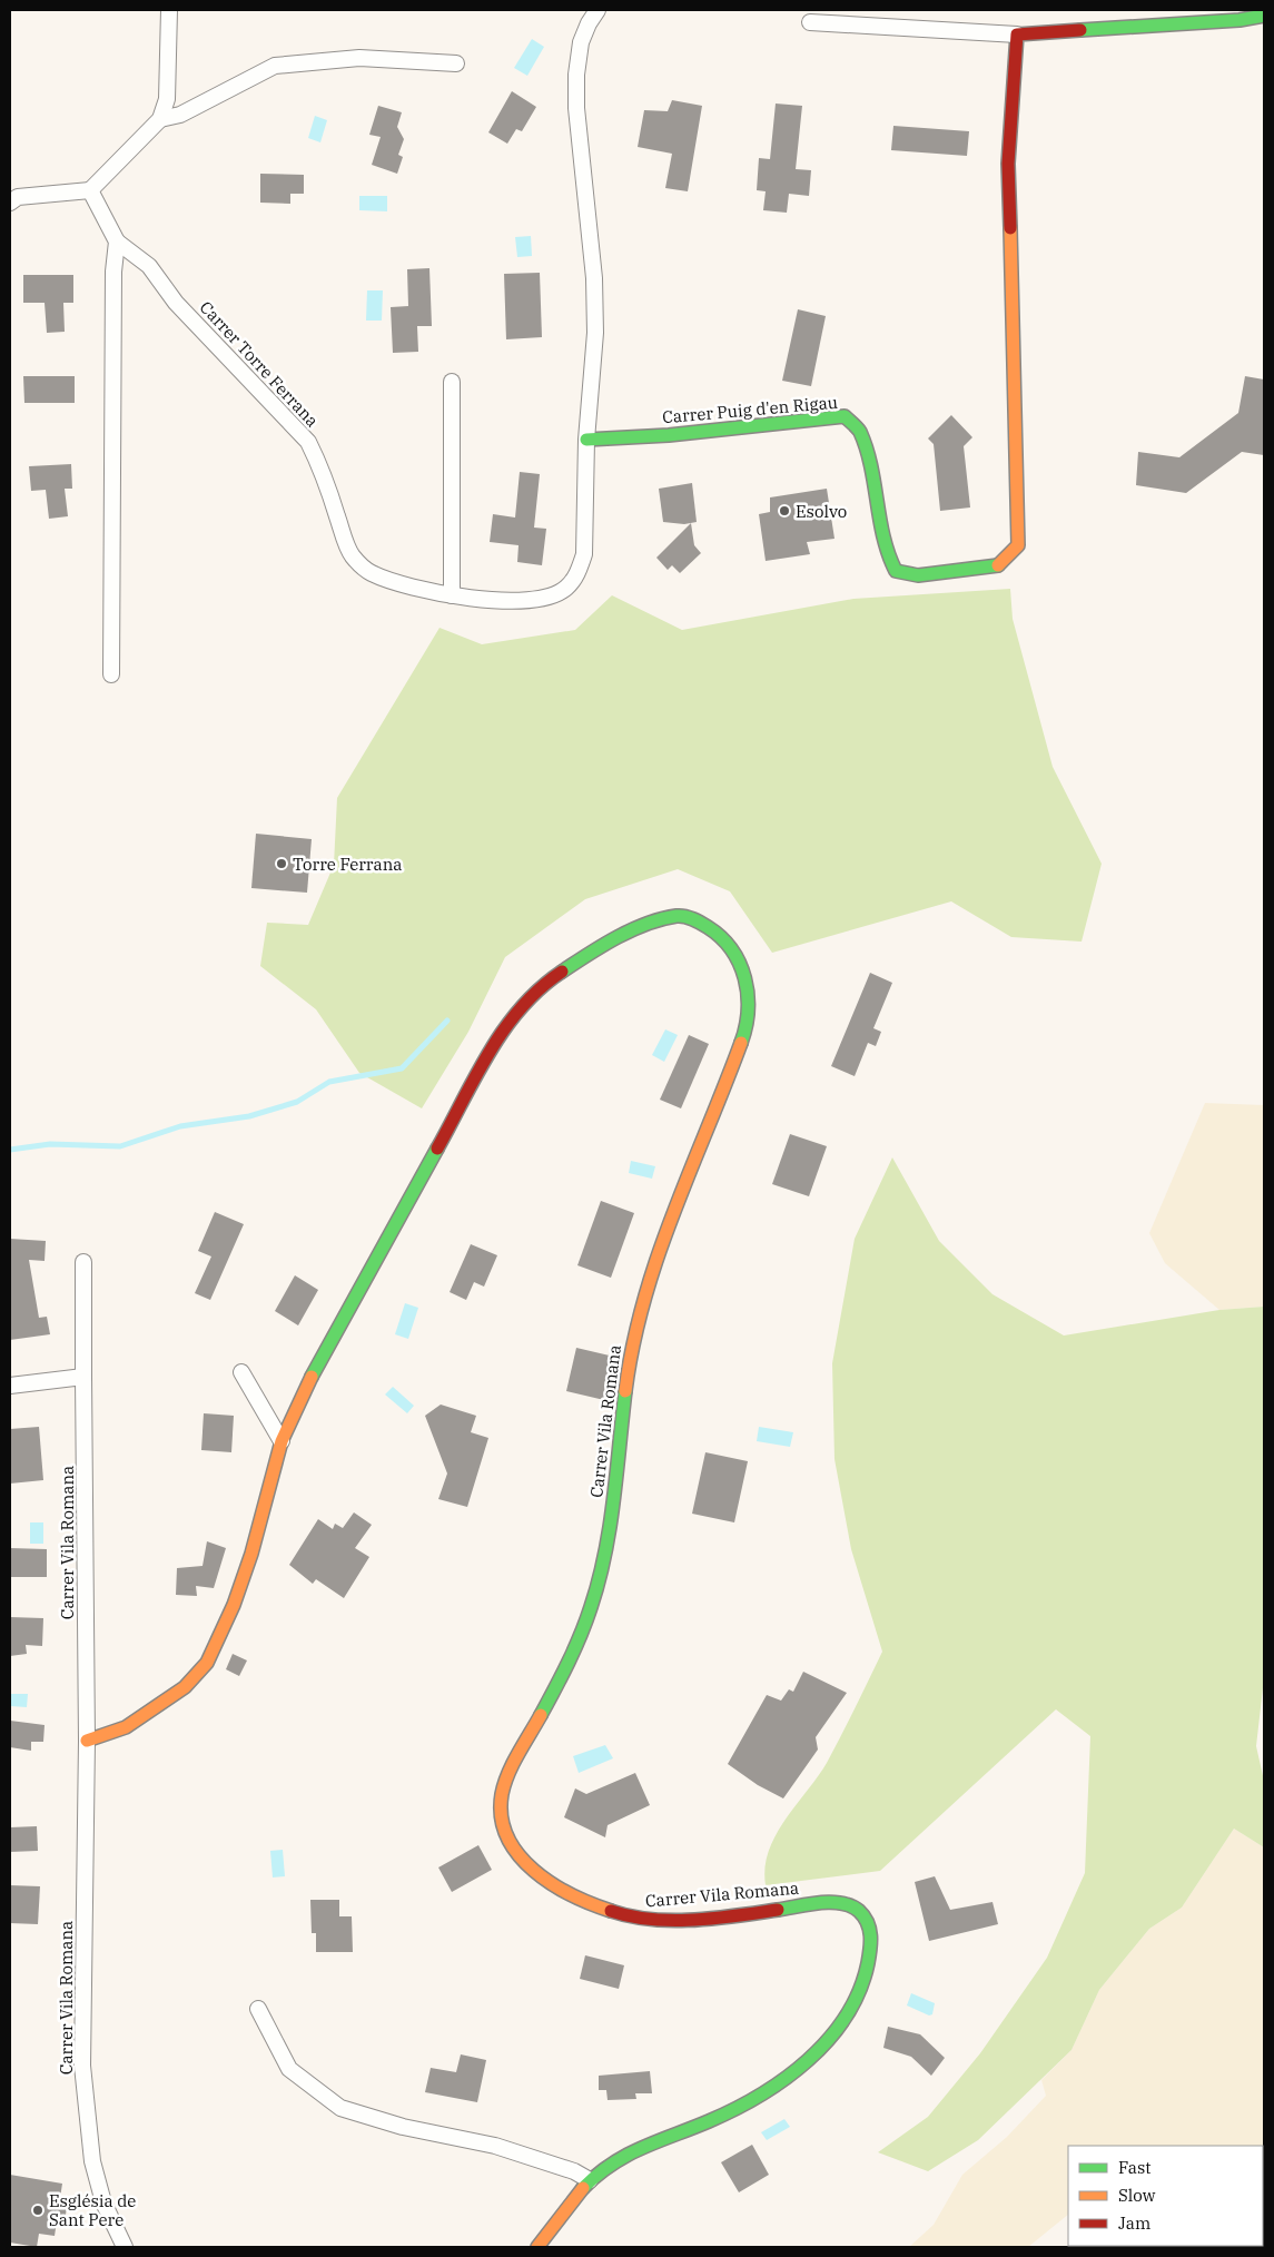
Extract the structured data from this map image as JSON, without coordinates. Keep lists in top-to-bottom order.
{
  "streets": {
    "street": ["Carrer Torre Ferrana", "Carrer Puig d'en Rigau", "Carrer Vila Romana"]
  },
  "crossings": [
    ["Carrer Torre Ferrana", "Carrer Puig d'en Rigau"]
  ],
  "places": ["Esolvo", "Torre Ferrana", "Església de Sant Pere"],
  "legend": ["Fast", "Slow", "Jam"]
}
